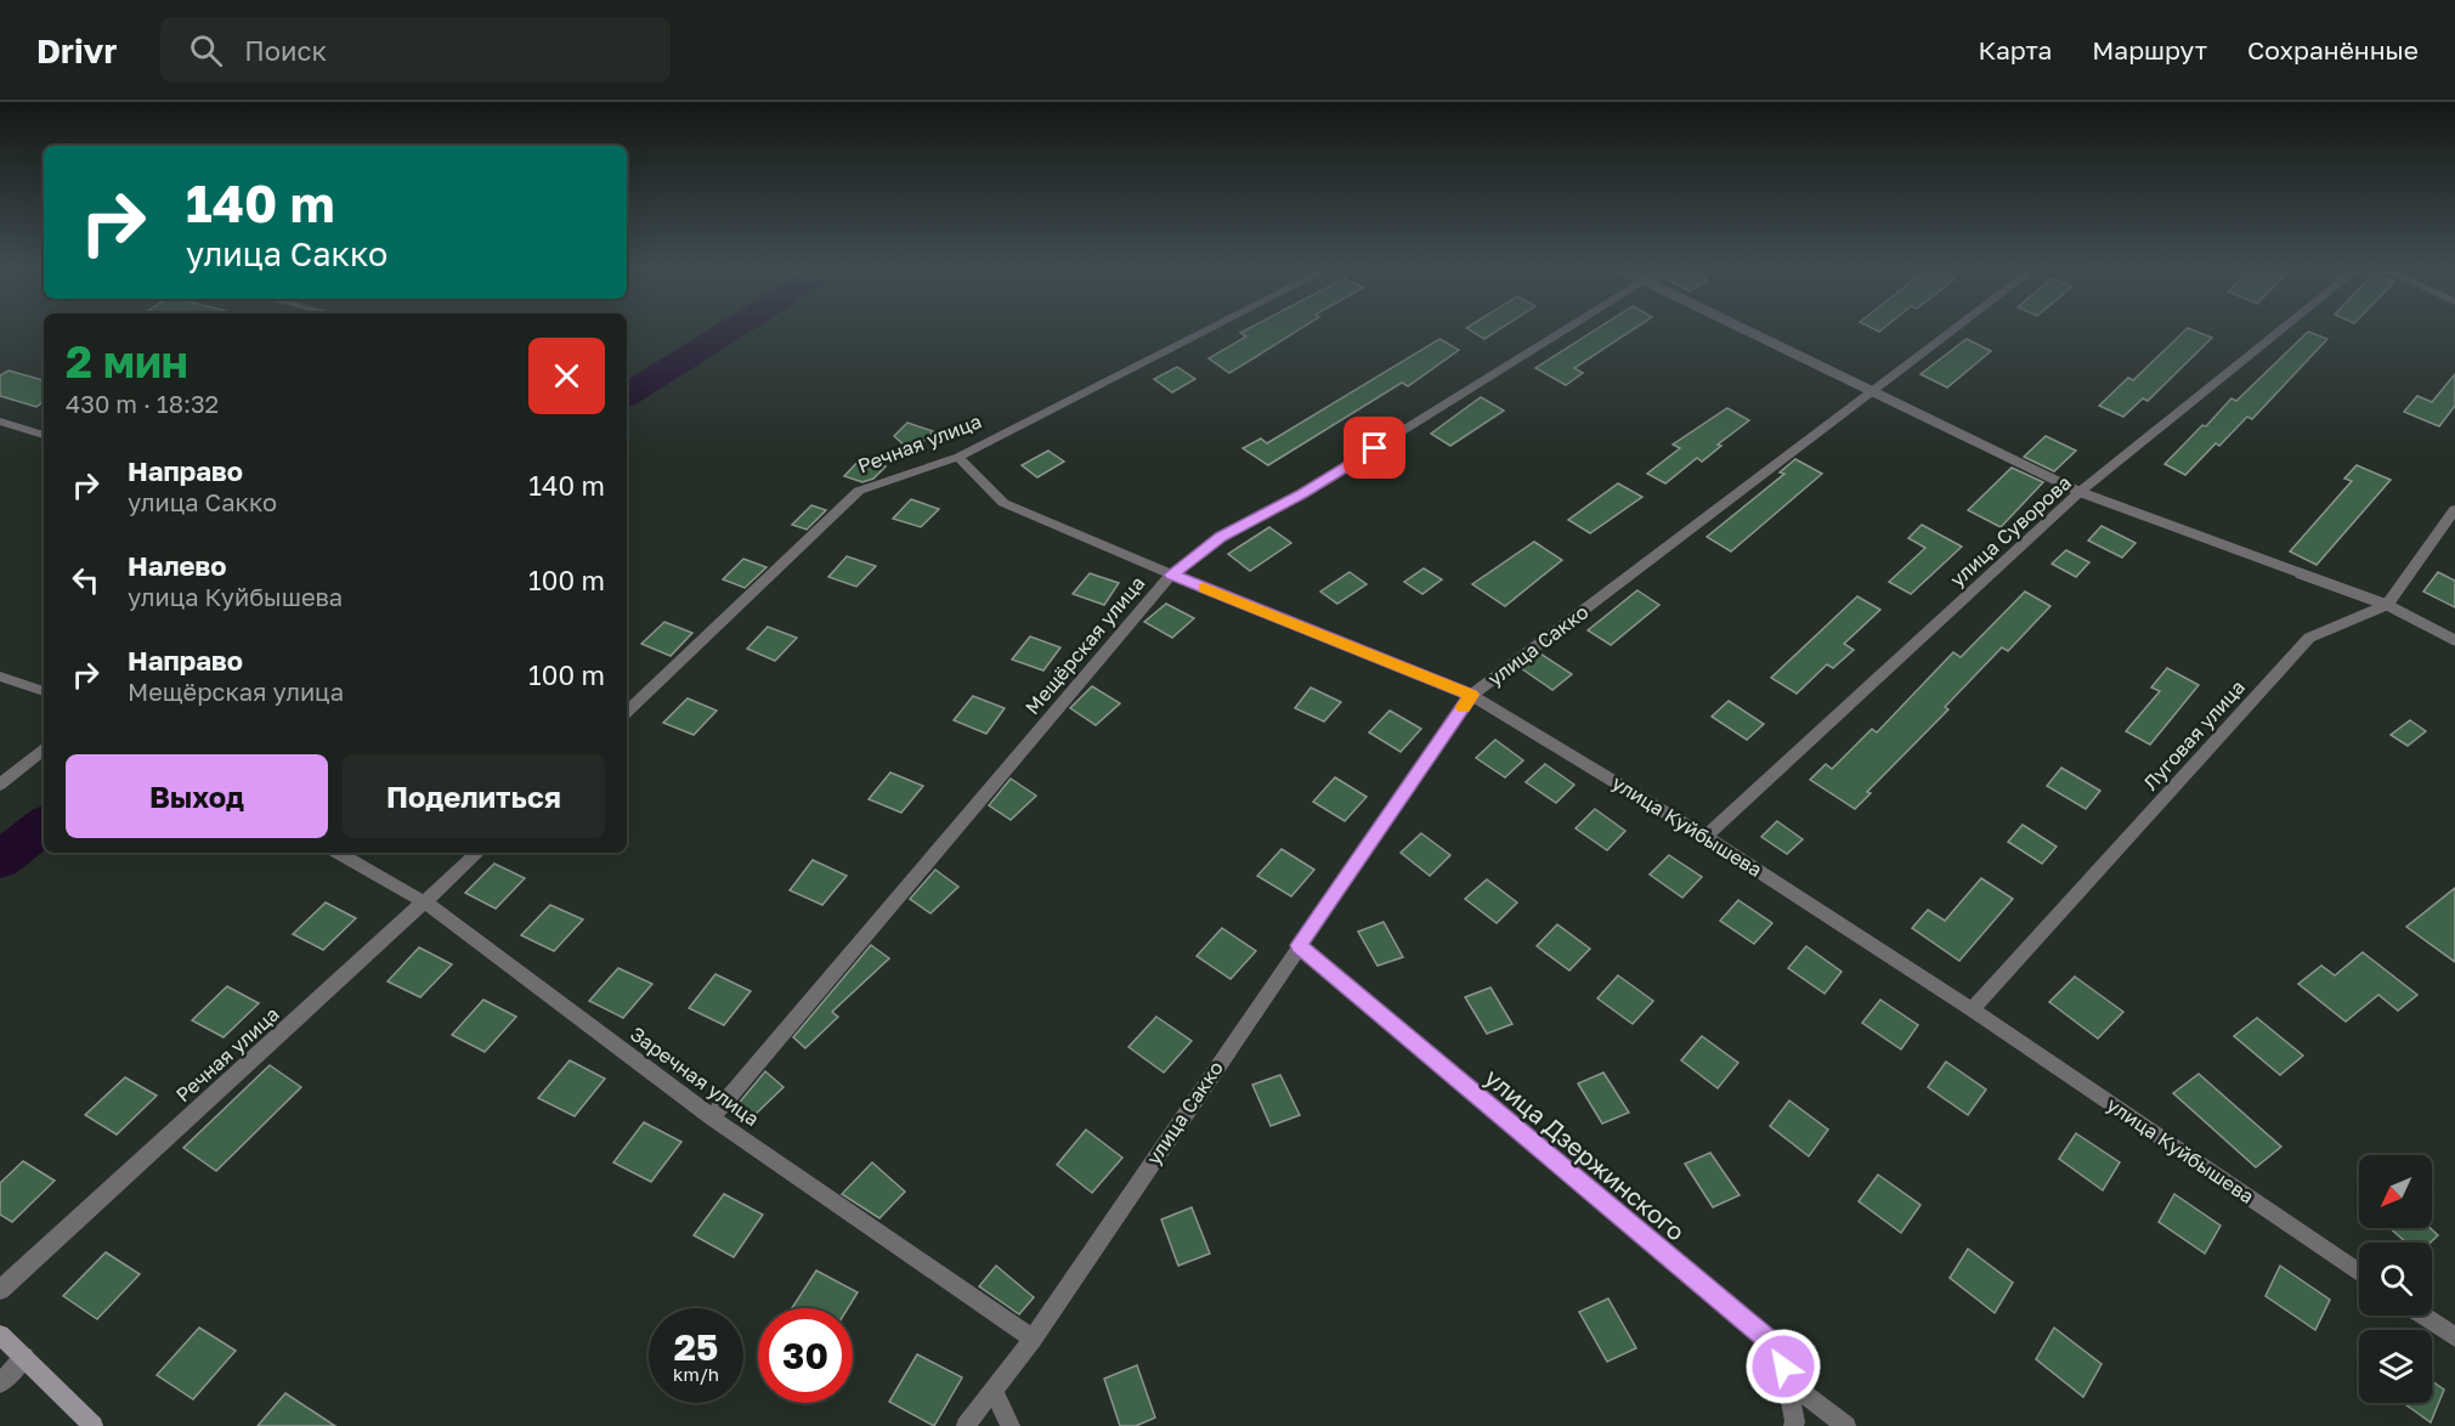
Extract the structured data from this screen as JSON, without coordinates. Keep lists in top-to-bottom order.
{
  "streets": {
    "street": [
      "Речная улица",
      "улица Суворова",
      "Мещёрская улица",
      "улица Сакко",
      "Луговая улица",
      "улица Куйбышева",
      "Заречная улица",
      "улица Дзержинского"
    ]
  },
  "crossings": [
    ["Речная улица", "улица Куйбышева"],
    ["Речная улица", "Заречная улица"],
    ["улица Суворова", "улица Куйбышева"],
    ["Мещёрская улица", "улица Куйбышева"],
    ["Мещёрская улица", "Заречная улица"],
    ["улица Сакко", "улица Куйбышева"],
    ["улица Сакко", "Заречная улица"],
    ["улица Сакко", "улица Дзержинского"],
    ["Луговая улица", "улица Куйбышева"]
  ],
  "north": "bottom left",
  "page": {
    "header": "Drivr",
    "search": "Поиск",
    "nav": ["Карта", "Маршрут", "Сохранённые"],
    "turn": ["140 m", "улица Сакко"],
    "heading": ["2 мин", "430 m · 18:32"],
    "list": [
      {
        "name": "Направо",
        "note": "улица Сакко",
        "value": "140 m"
      },
      {
        "name": "Налево",
        "note": "улица Куйбышева",
        "value": "100 m"
      },
      {
        "name": "Направо",
        "note": "Мещёрская улица",
        "value": "100 m"
      }
    ],
    "buttons": ["Выход", "Поделиться"],
    "speed": "25 km/h",
    "limit": "30"
  }
}
